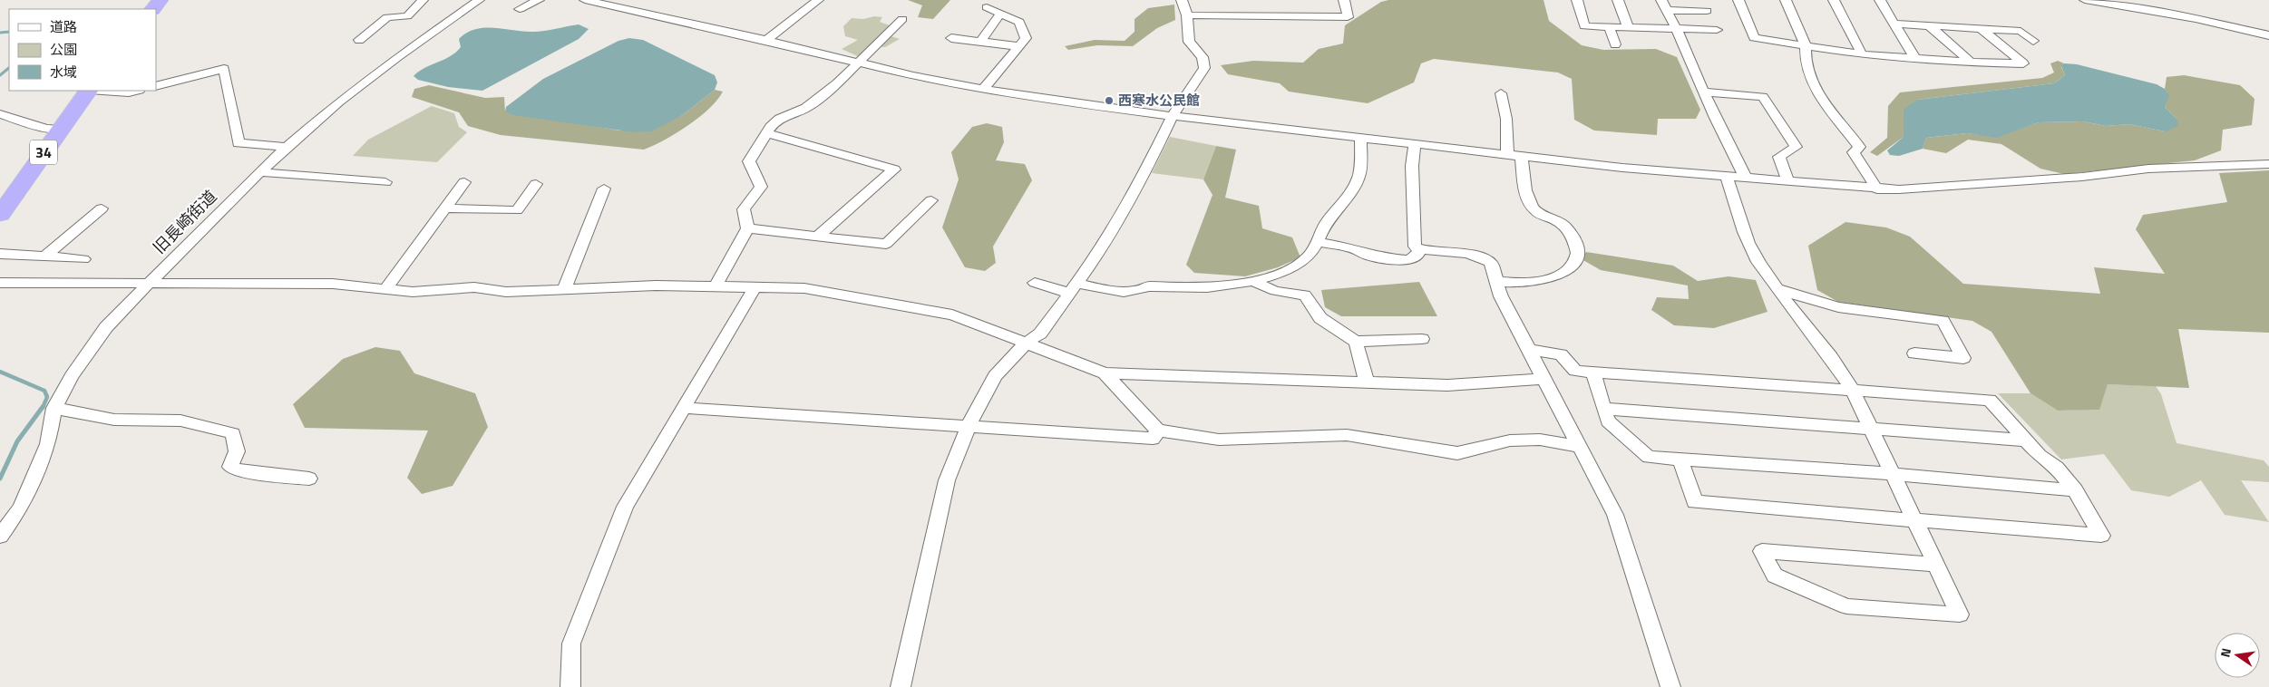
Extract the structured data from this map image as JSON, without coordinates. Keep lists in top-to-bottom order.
{
  "streets": {
    "highway": ["34"],
    "street": ["旧長崎街道"]
  },
  "places": ["西寒水公民館"],
  "legend": ["道路", "公園", "水域"],
  "north": "left"
}
